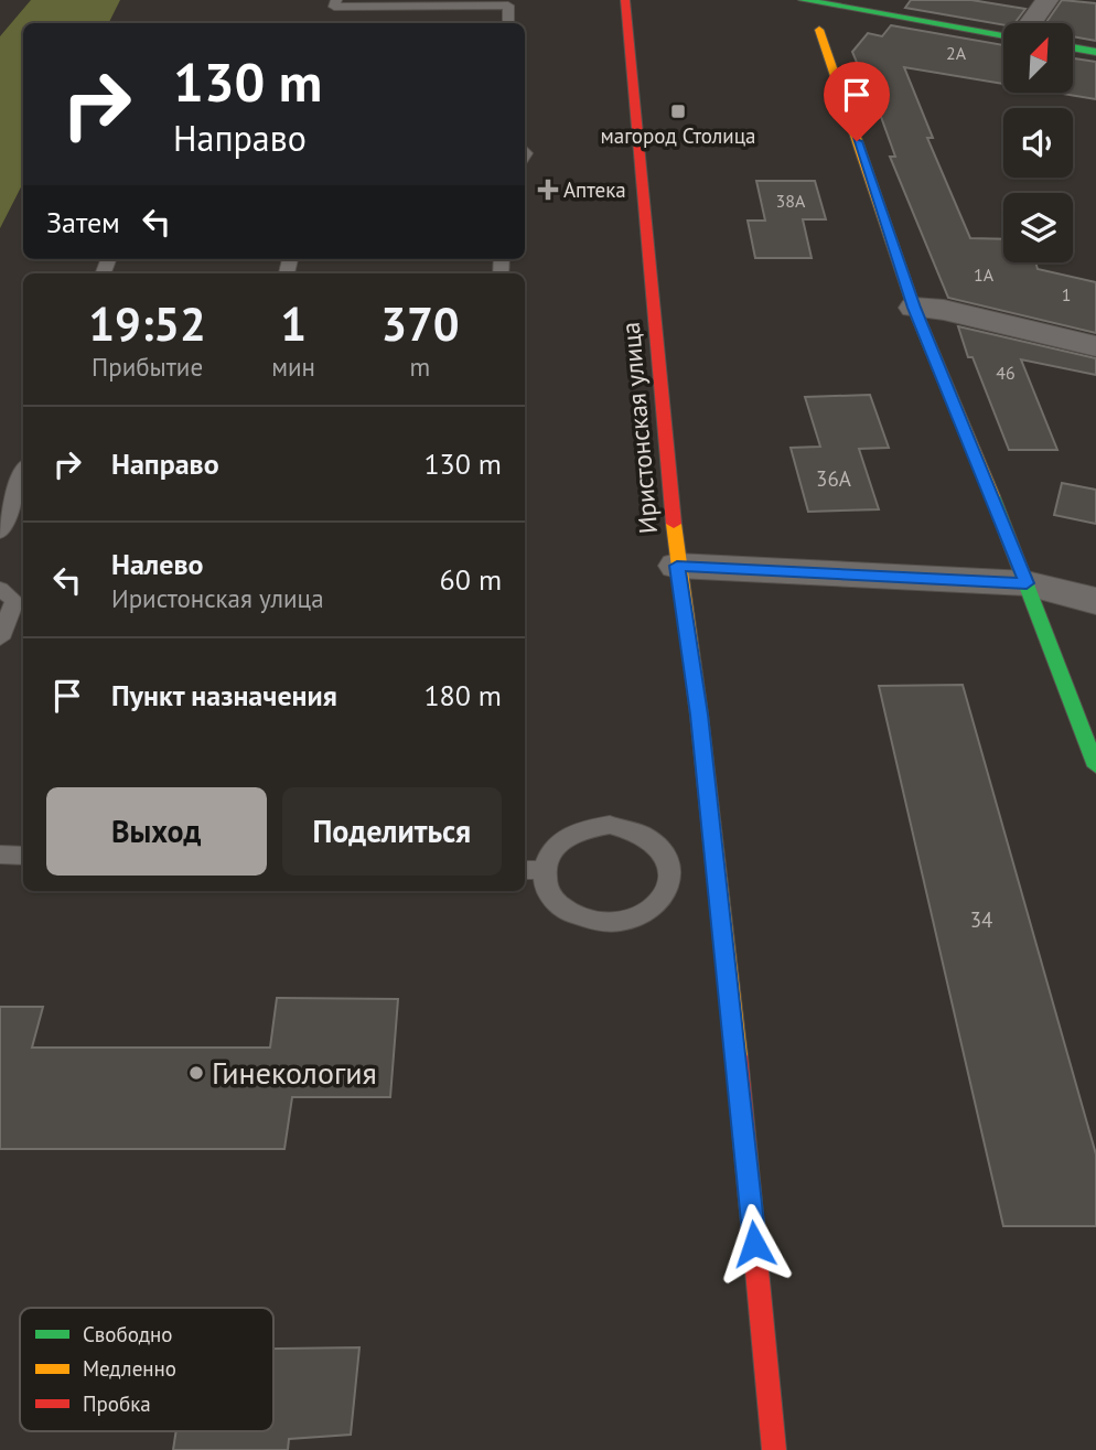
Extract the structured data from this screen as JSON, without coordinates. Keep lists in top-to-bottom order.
{
  "streets": {
    "main road": ["Иристонская улица"]
  },
  "places": {
    "transit": ["магород Столица"],
    "health": ["Аптека"],
    "other": ["Гинекология"]
  },
  "house_numbers": [
    "2А",
    "38А",
    "1А",
    "1",
    "46",
    "36А",
    "34"
  ],
  "legend": ["Свободно", "Медленно", "Пробка"],
  "north": "top right",
  "page": {
    "turn": ["130 m", "Направо"],
    "then": "Затем",
    "eta": [
      "19:52",
      "Прибытие",
      "1",
      "мин",
      "370",
      "m"
    ],
    "list": [
      {
        "name": "Направо",
        "value": "130 m"
      },
      {
        "name": "Налево",
        "note": "Иристонская улица",
        "value": "60 m"
      },
      {
        "name": "Пункт назначения",
        "value": "180 m"
      }
    ],
    "buttons": ["Выход", "Поделиться"]
  }
}
